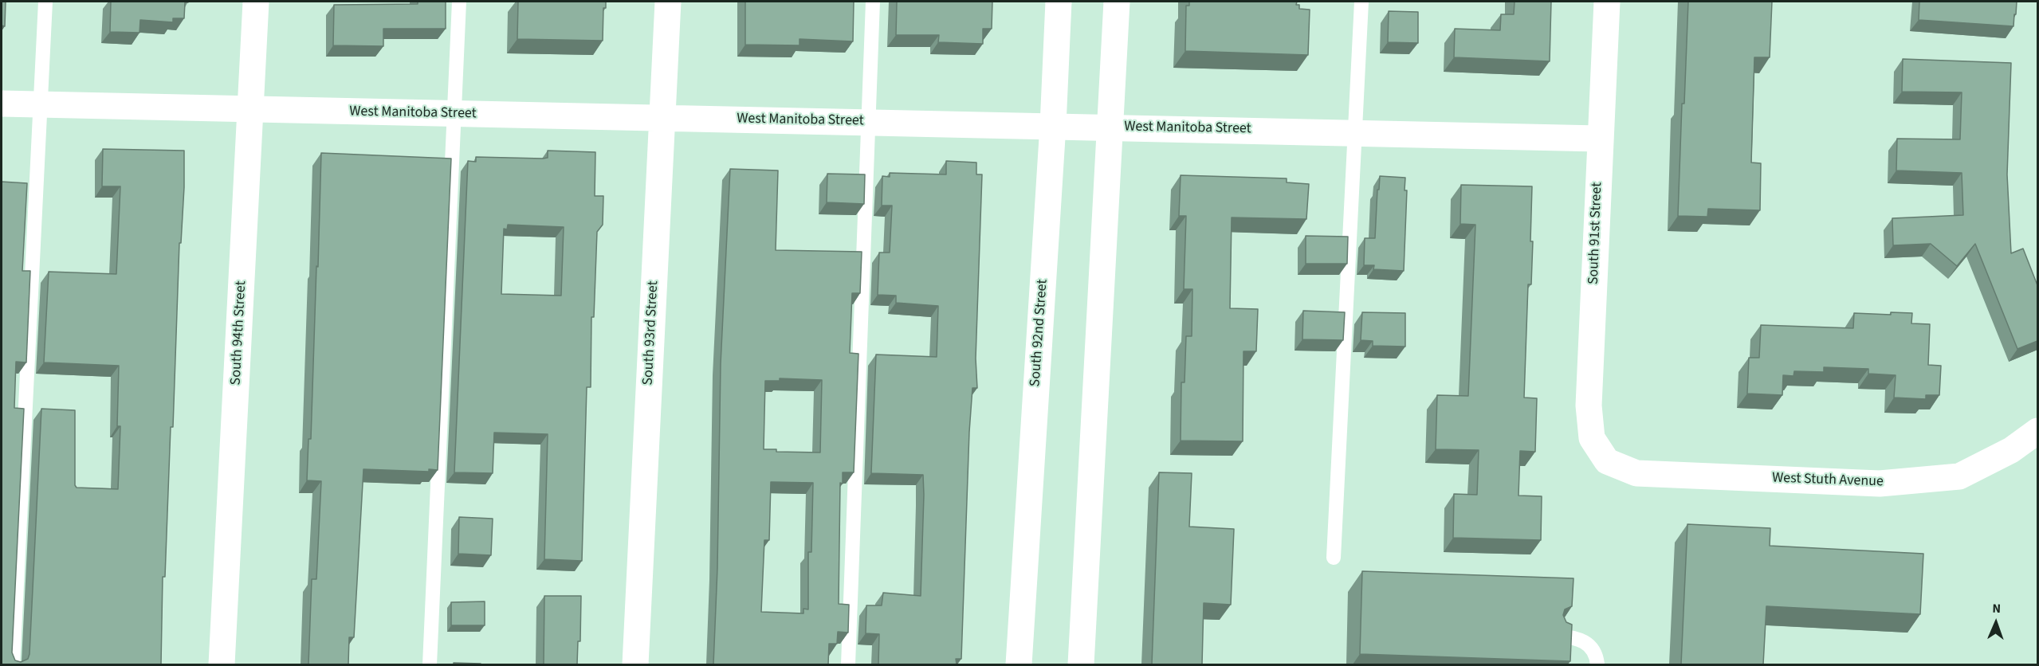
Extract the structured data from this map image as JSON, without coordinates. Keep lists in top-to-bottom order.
{
  "streets": {
    "street": [
      "West Manitoba Street",
      "South 91st Street",
      "South 94th Street",
      "South 93rd Street",
      "South 92nd Street",
      "West Stuth Avenue"
    ]
  },
  "crossings": [
    ["West Manitoba Street", "South 91st Street"],
    ["West Manitoba Street", "South 94th Street"],
    ["West Manitoba Street", "South 93rd Street"],
    ["West Manitoba Street", "South 92nd Street"],
    ["South 91st Street", "West Stuth Avenue"]
  ],
  "north": "top"
}
